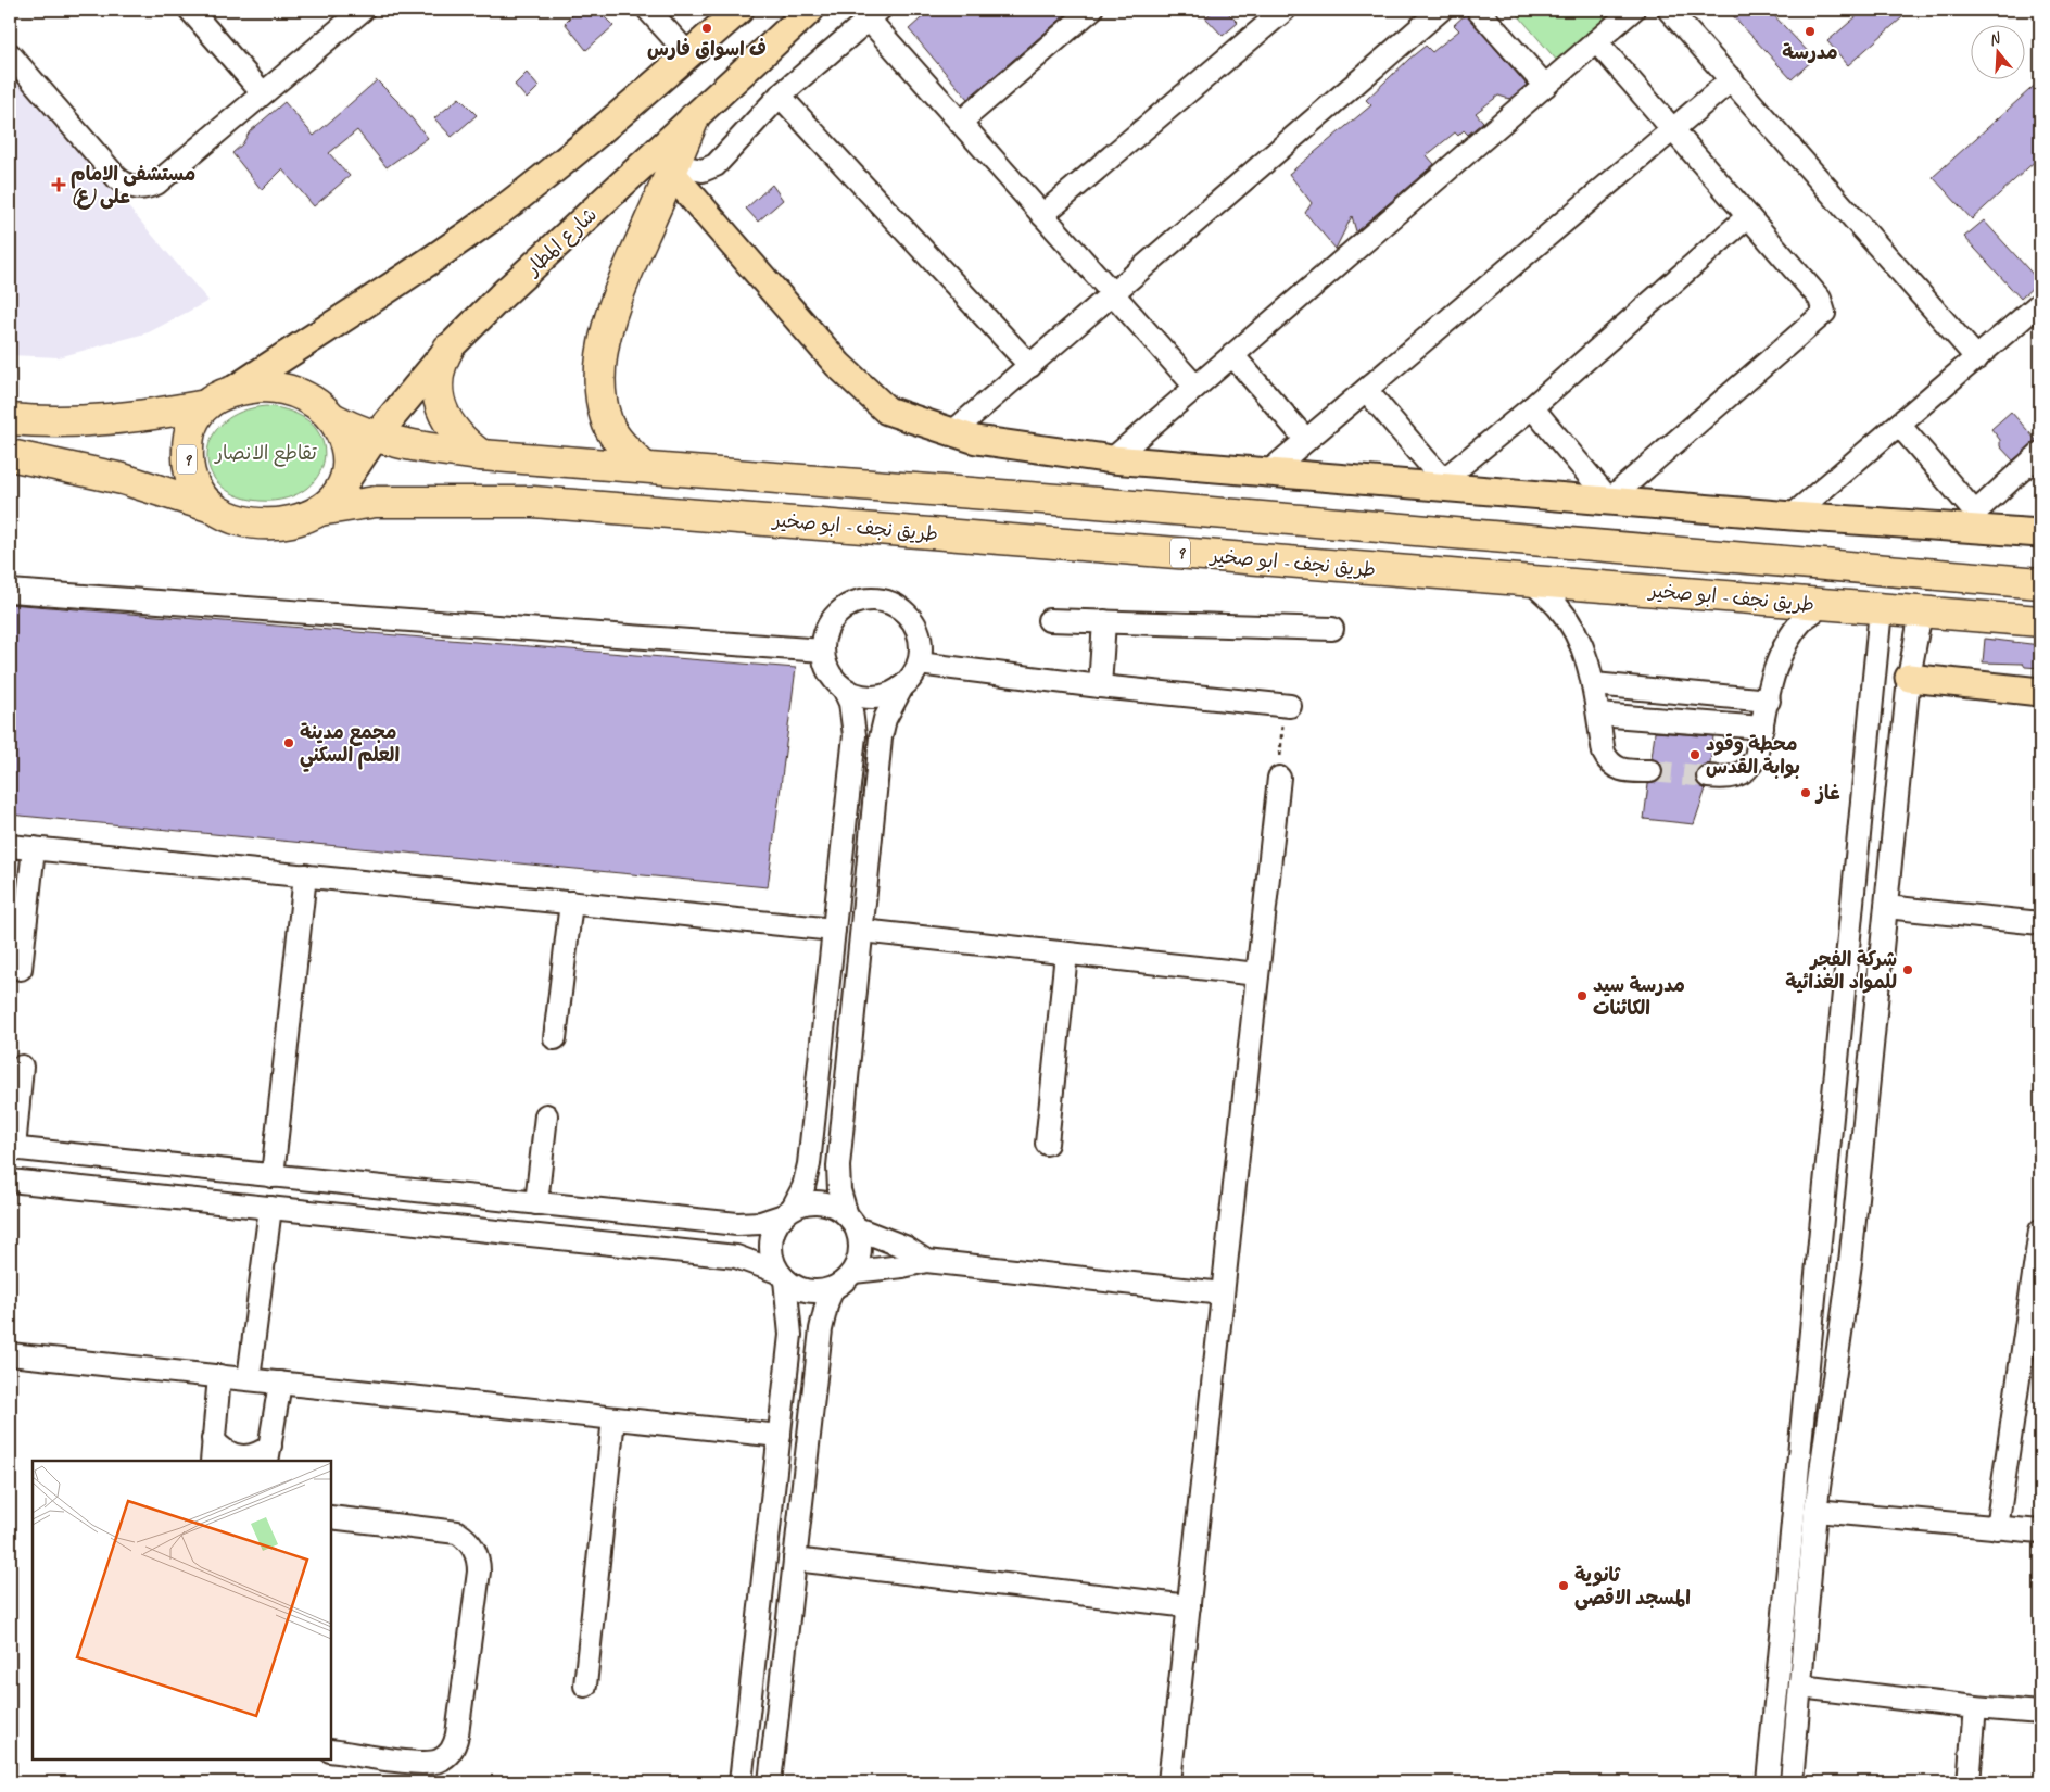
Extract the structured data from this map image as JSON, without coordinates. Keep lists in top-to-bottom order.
{
  "streets": {
    "highway": ["9", "طريق نجف - ابو صخير"],
    "main road": ["شارع المطار"]
  },
  "crossings": [
    ["شارع المطار", "9"],
    ["شارع المطار", "طريق نجف - ابو صخير"],
    ["9", "طريق نجف - ابو صخير"]
  ],
  "parks": ["تقاطع الانصار"],
  "places": {
    "other": [
      "ف اسواق فارس",
      "مدرسة",
      "مجمع مدينة العلم السكني",
      "محطة وقود بوابة القدس",
      "غاز",
      "شركة الفجر للمواد الغذائية",
      "مدرسة سيد الكائنات",
      "ثانوية المسجد الاقصى"
    ],
    "health": ["مستشفی الامام علی (ع)"]
  },
  "north": "top"
}
